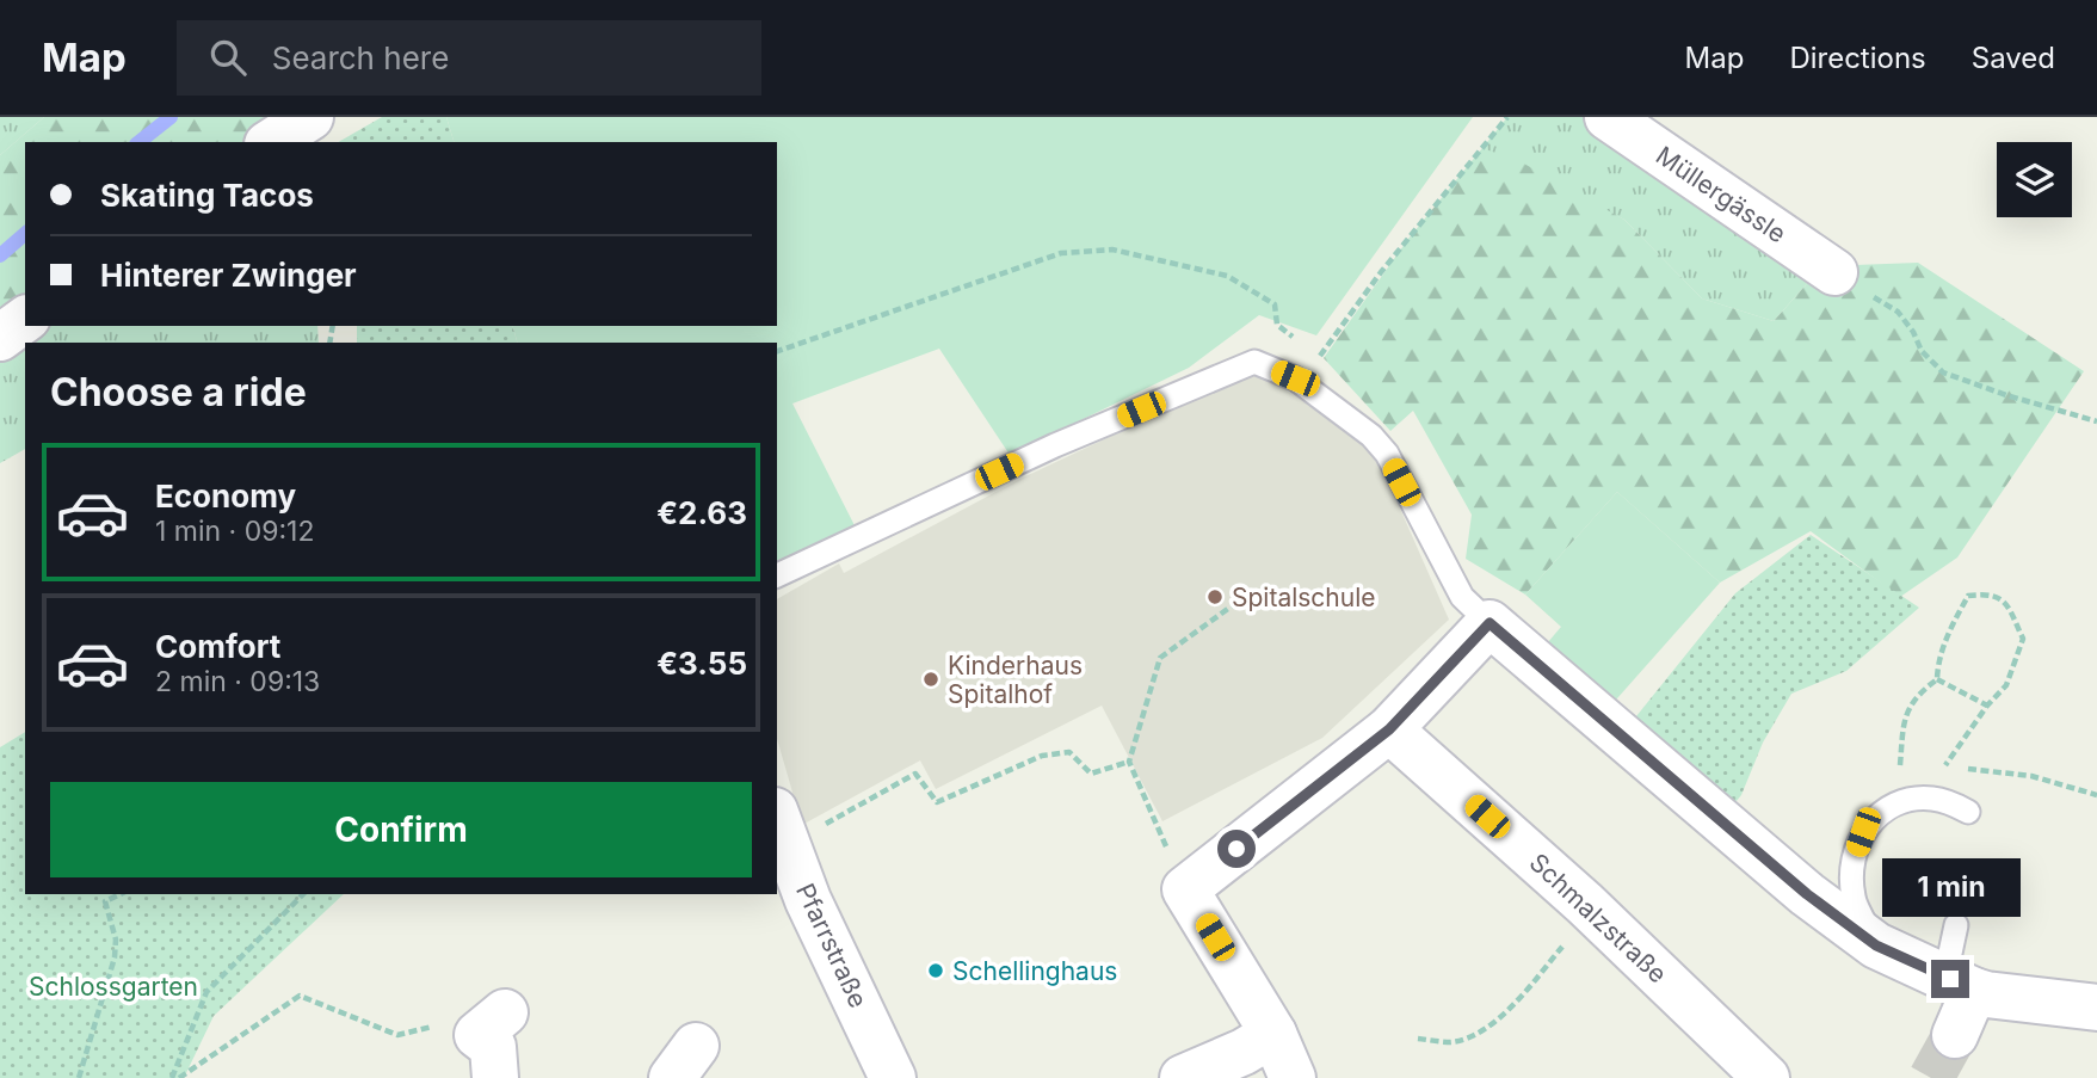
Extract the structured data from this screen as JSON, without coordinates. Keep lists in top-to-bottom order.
{
  "streets": {
    "street": ["Müllergässle", "Schmalzstraße", "Pfarrstraße"]
  },
  "parks": ["Schlossgarten"],
  "places": ["Spitalschule", "Kinderhaus Spitalhof", "Schellinghaus"],
  "page": {
    "header": "Map",
    "search": "Search here",
    "nav": ["Map", "Directions", "Saved"],
    "banner": ["Skating Tacos", "Hinterer Zwinger"],
    "heading": "Choose a ride",
    "list": [
      {
        "name": "Economy",
        "note": "1 min · 09:12",
        "value": "€2.63"
      },
      {
        "name": "Comfort",
        "note": "2 min · 09:13",
        "value": "€3.55"
      }
    ],
    "buttons": "Confirm",
    "bubble": "1 min"
  }
}
